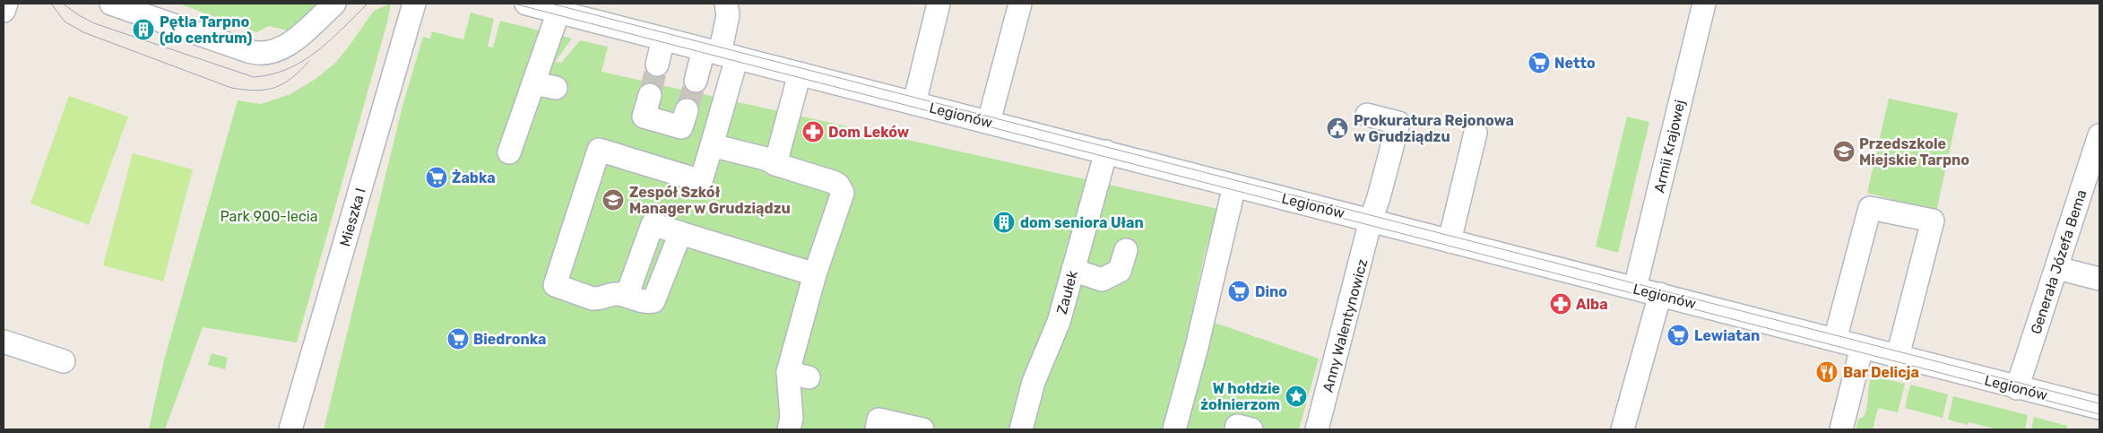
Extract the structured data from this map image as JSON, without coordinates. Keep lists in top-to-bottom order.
{
  "streets": {
    "street": [
      "Legionów",
      "Armii Krajowej",
      "Mieszka I",
      "Generała Józefa Bema",
      "Zaułek",
      "Anny Walentynowicz"
    ]
  },
  "crossings": [
    ["Legionów", "Armii Krajowej"],
    ["Legionów", "Generała Józefa Bema"],
    ["Legionów", "Zaułek"],
    ["Legionów", "Anny Walentynowicz"]
  ],
  "parks": ["Park 900-lecia"],
  "places": {
    "building": ["Pętla Tarpno (do centrum)", "dom seniora Ułan"],
    "supermarket": [
      "Netto",
      "Żabka",
      "Dino",
      "Lewiatan",
      "Biedronka"
    ],
    "public building": ["Prokuratura Rejonowa w Grudziądzu"],
    "pharmacy": ["Dom Leków", "Alba"],
    "school or university": ["Przedszkole Miejskie Tarpno", "Zespół Szkół Manager w Grudziądzu"],
    "restaurant": ["Bar Delicja"],
    "place": ["W hołdzie żołnierzom"]
  }
}
